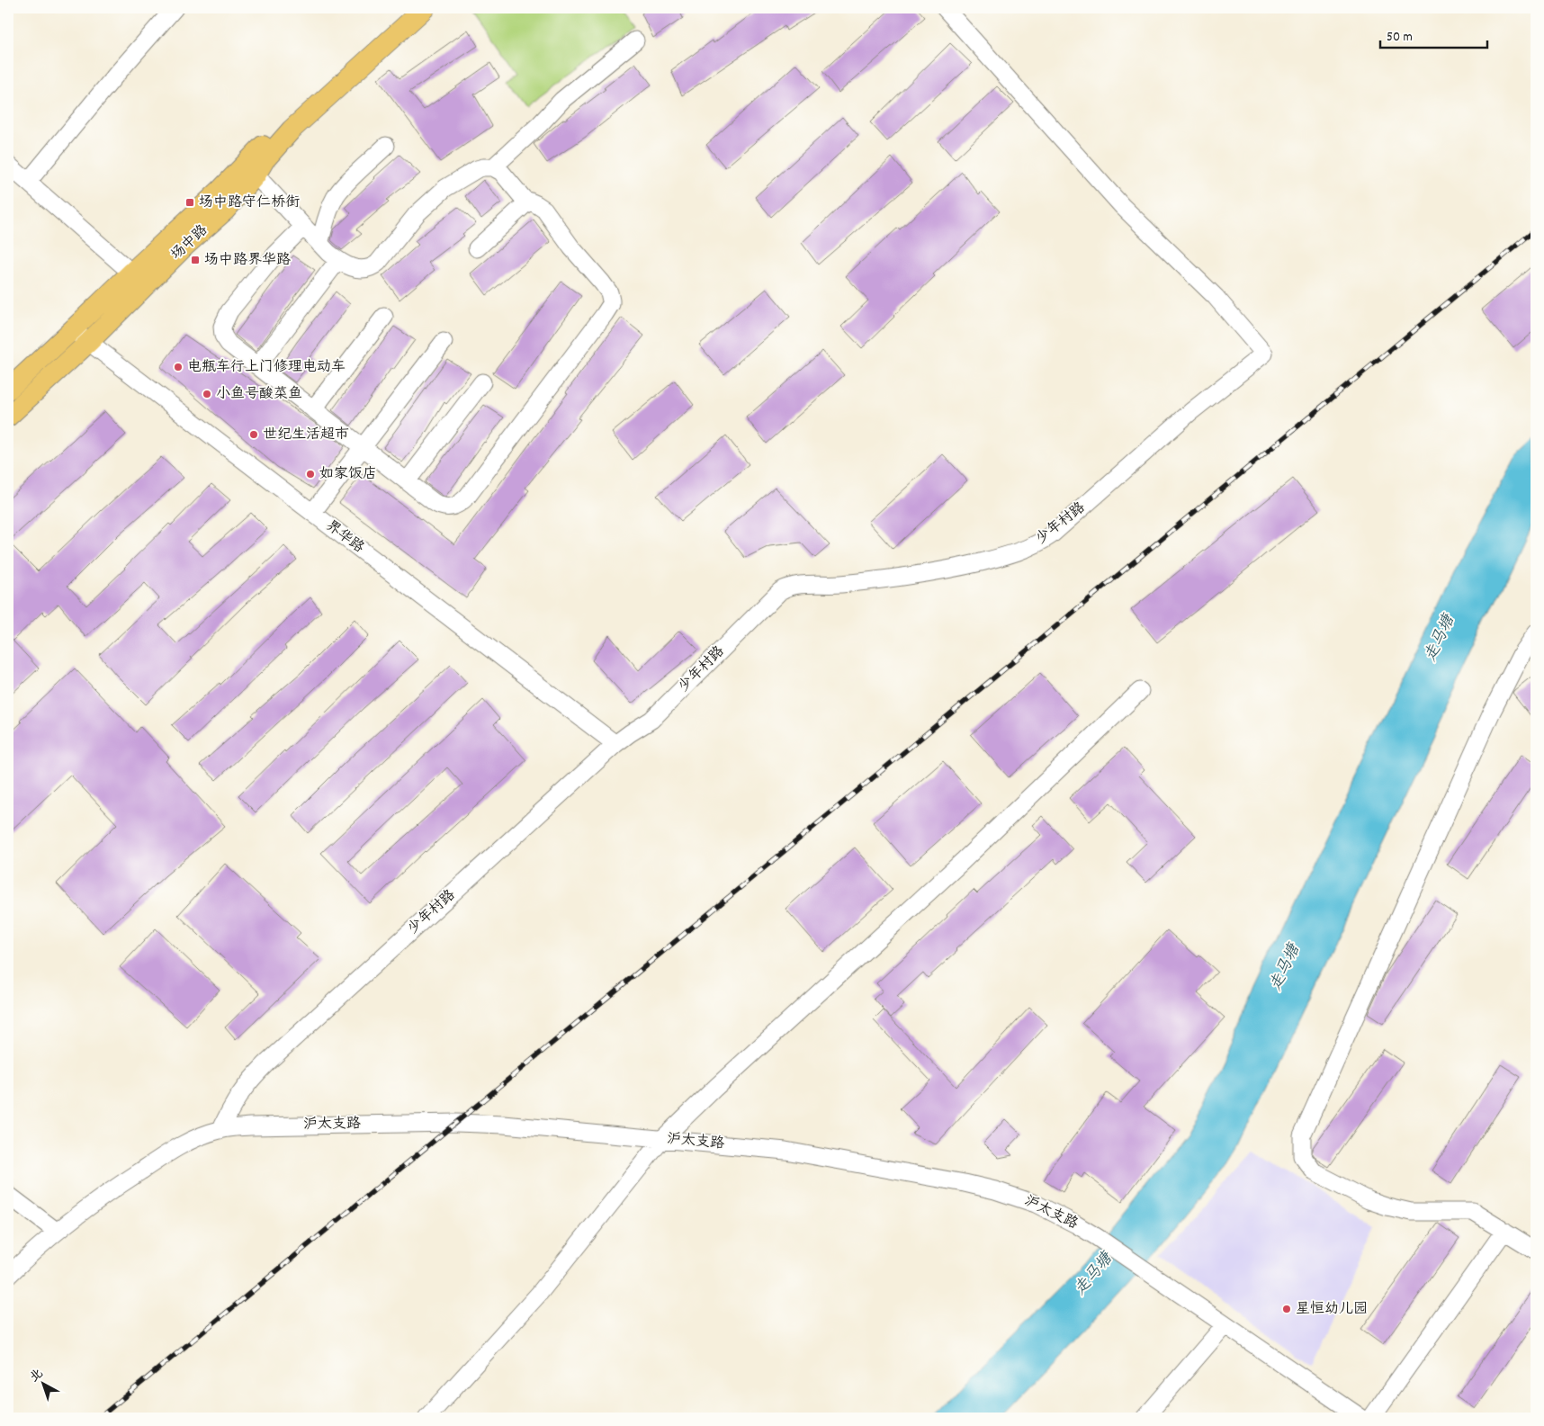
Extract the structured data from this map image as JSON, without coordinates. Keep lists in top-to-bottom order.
{
  "streets": {
    "main road": ["场中路"],
    "street": ["少年村路", "界华路", "沪太支路"]
  },
  "crossings": [
    ["场中路", "界华路"],
    ["少年村路", "界华路"],
    ["少年村路", "沪太支路"]
  ],
  "water": ["走马塘"],
  "places": {
    "transit": ["场中路守仁桥街", "场中路界华路"],
    "other": [
      "电瓶车行上门修理电动车",
      "小鱼号酸菜鱼",
      "世纪生活超市",
      "如家饭店",
      "星恒幼儿园"
    ]
  },
  "scale_bar": "50 m",
  "north": "top left"
}
